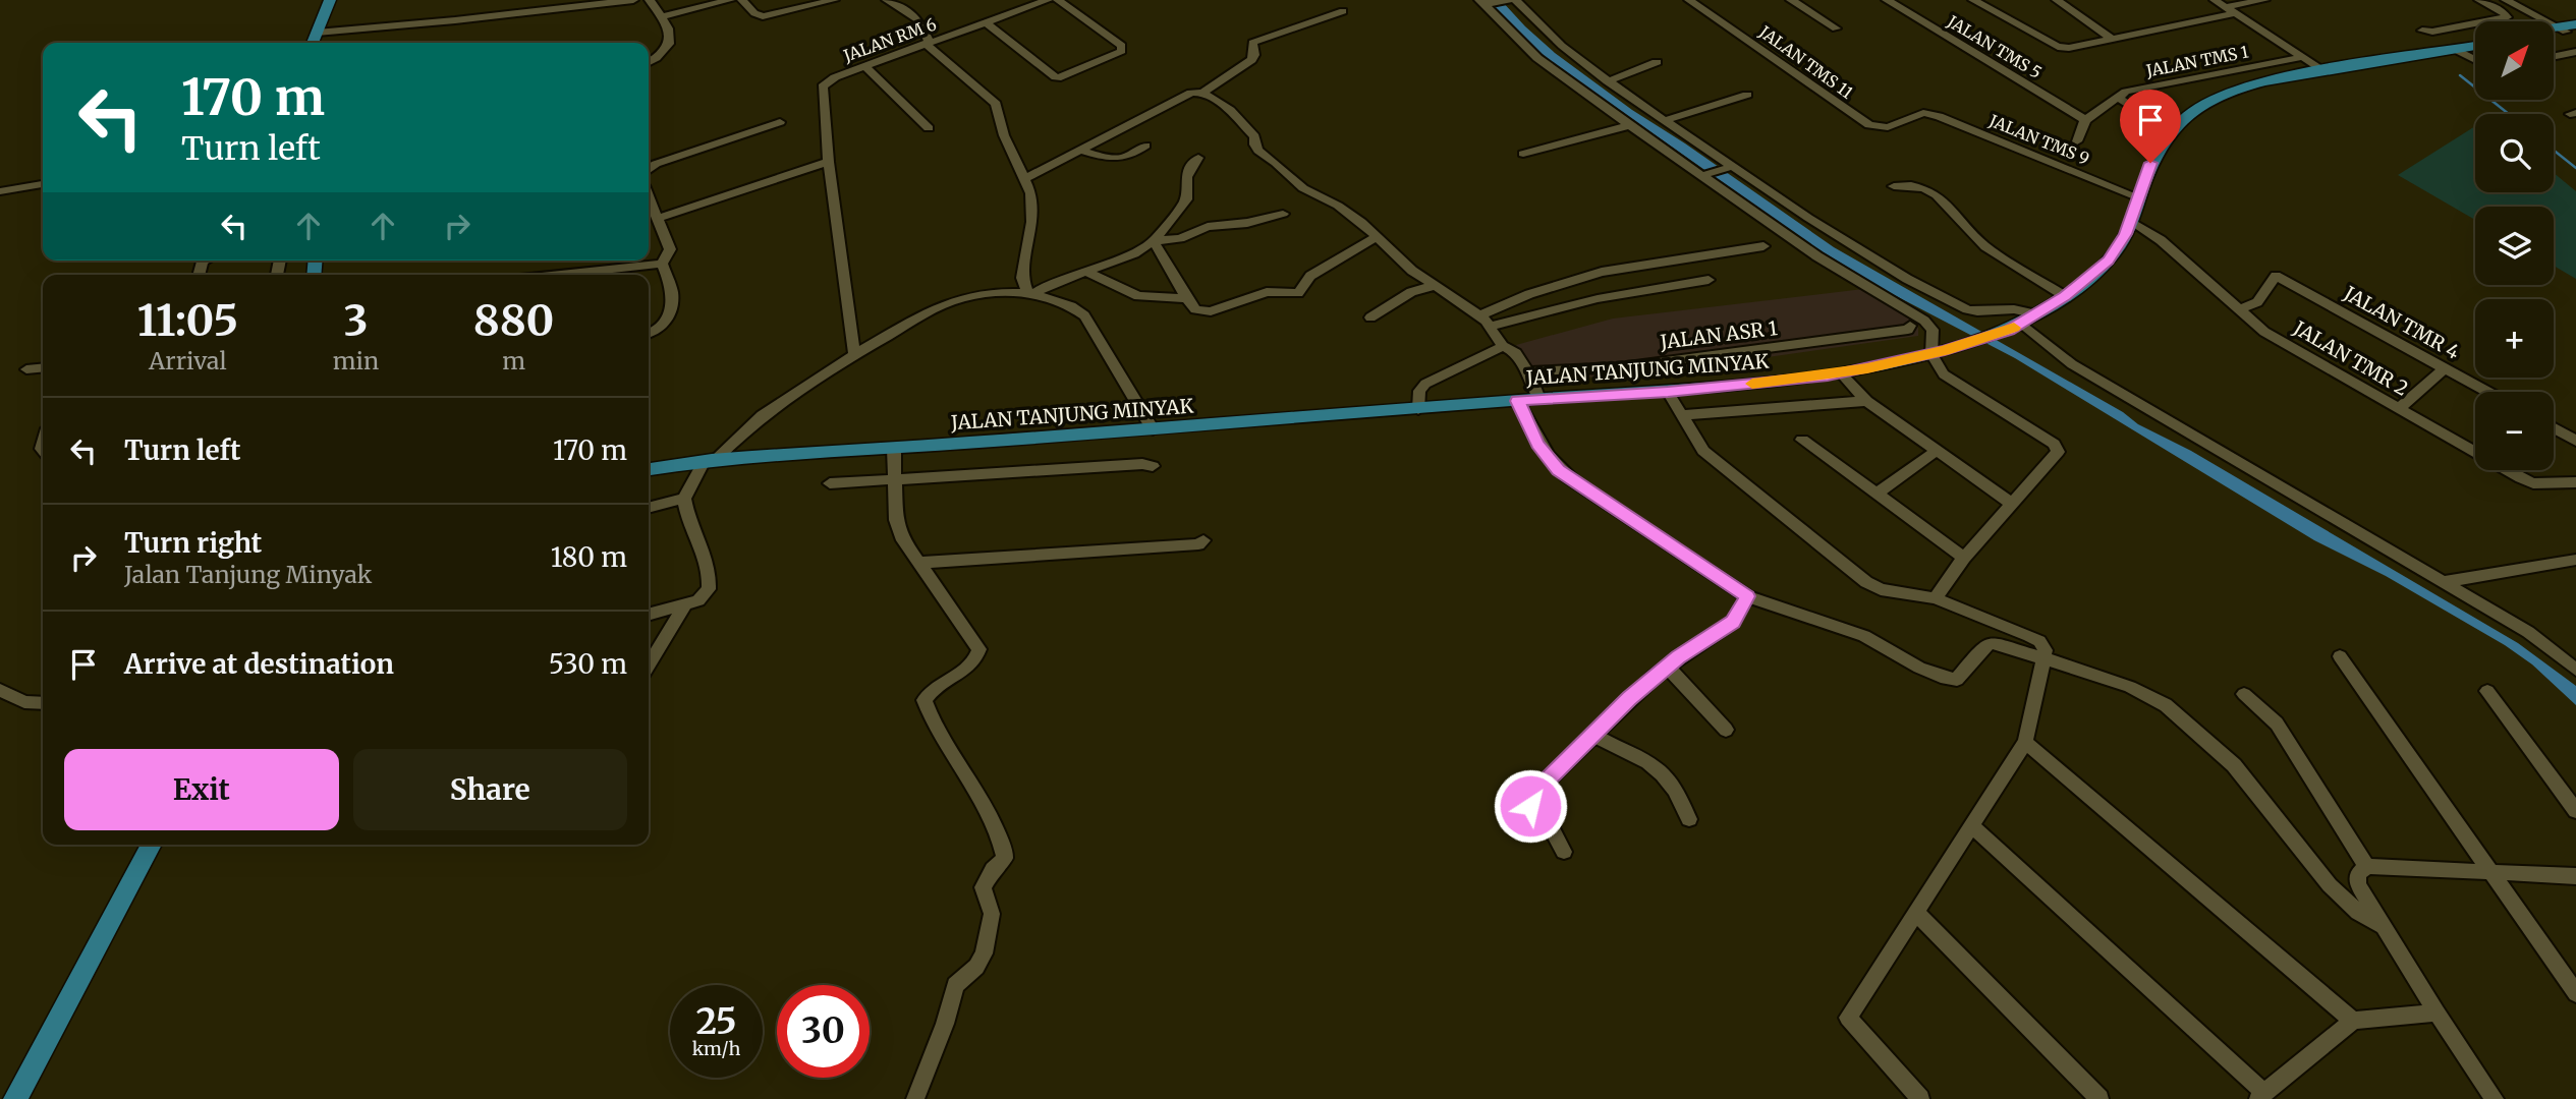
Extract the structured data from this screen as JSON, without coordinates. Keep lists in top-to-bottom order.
{
  "streets": {
    "main road": ["JALAN TANJUNG MINYAK"],
    "street": [
      "JALAN RM 6",
      "JALAN TMS 5",
      "JALAN TMS 1",
      "JALAN TMS 11",
      "JALAN TMS 9",
      "JALAN TMR 4",
      "JALAN ASR 1",
      "JALAN TMR 2"
    ]
  },
  "crossings": [
    ["JALAN TMS 5", "JALAN TMS 1"],
    ["JALAN TMS 11", "JALAN TMS 9"],
    ["JALAN TMS 9", "JALAN TANJUNG MINYAK"],
    ["JALAN TMR 4", "JALAN TMR 2"],
    ["JALAN TMR 2", "JALAN TANJUNG MINYAK"]
  ],
  "north": "top right",
  "page": {
    "map_buttons": ["+", "−"],
    "turn": ["170 m", "Turn left"],
    "eta": [
      "11:05",
      "Arrival",
      "3",
      "min",
      "880",
      "m"
    ],
    "list": [
      {
        "name": "Turn left",
        "value": "170 m"
      },
      {
        "name": "Turn right",
        "note": "Jalan Tanjung Minyak",
        "value": "180 m"
      },
      {
        "name": "Arrive at destination",
        "value": "530 m"
      }
    ],
    "buttons": ["Exit", "Share"],
    "speed": "25 km/h",
    "limit": "30"
  }
}
